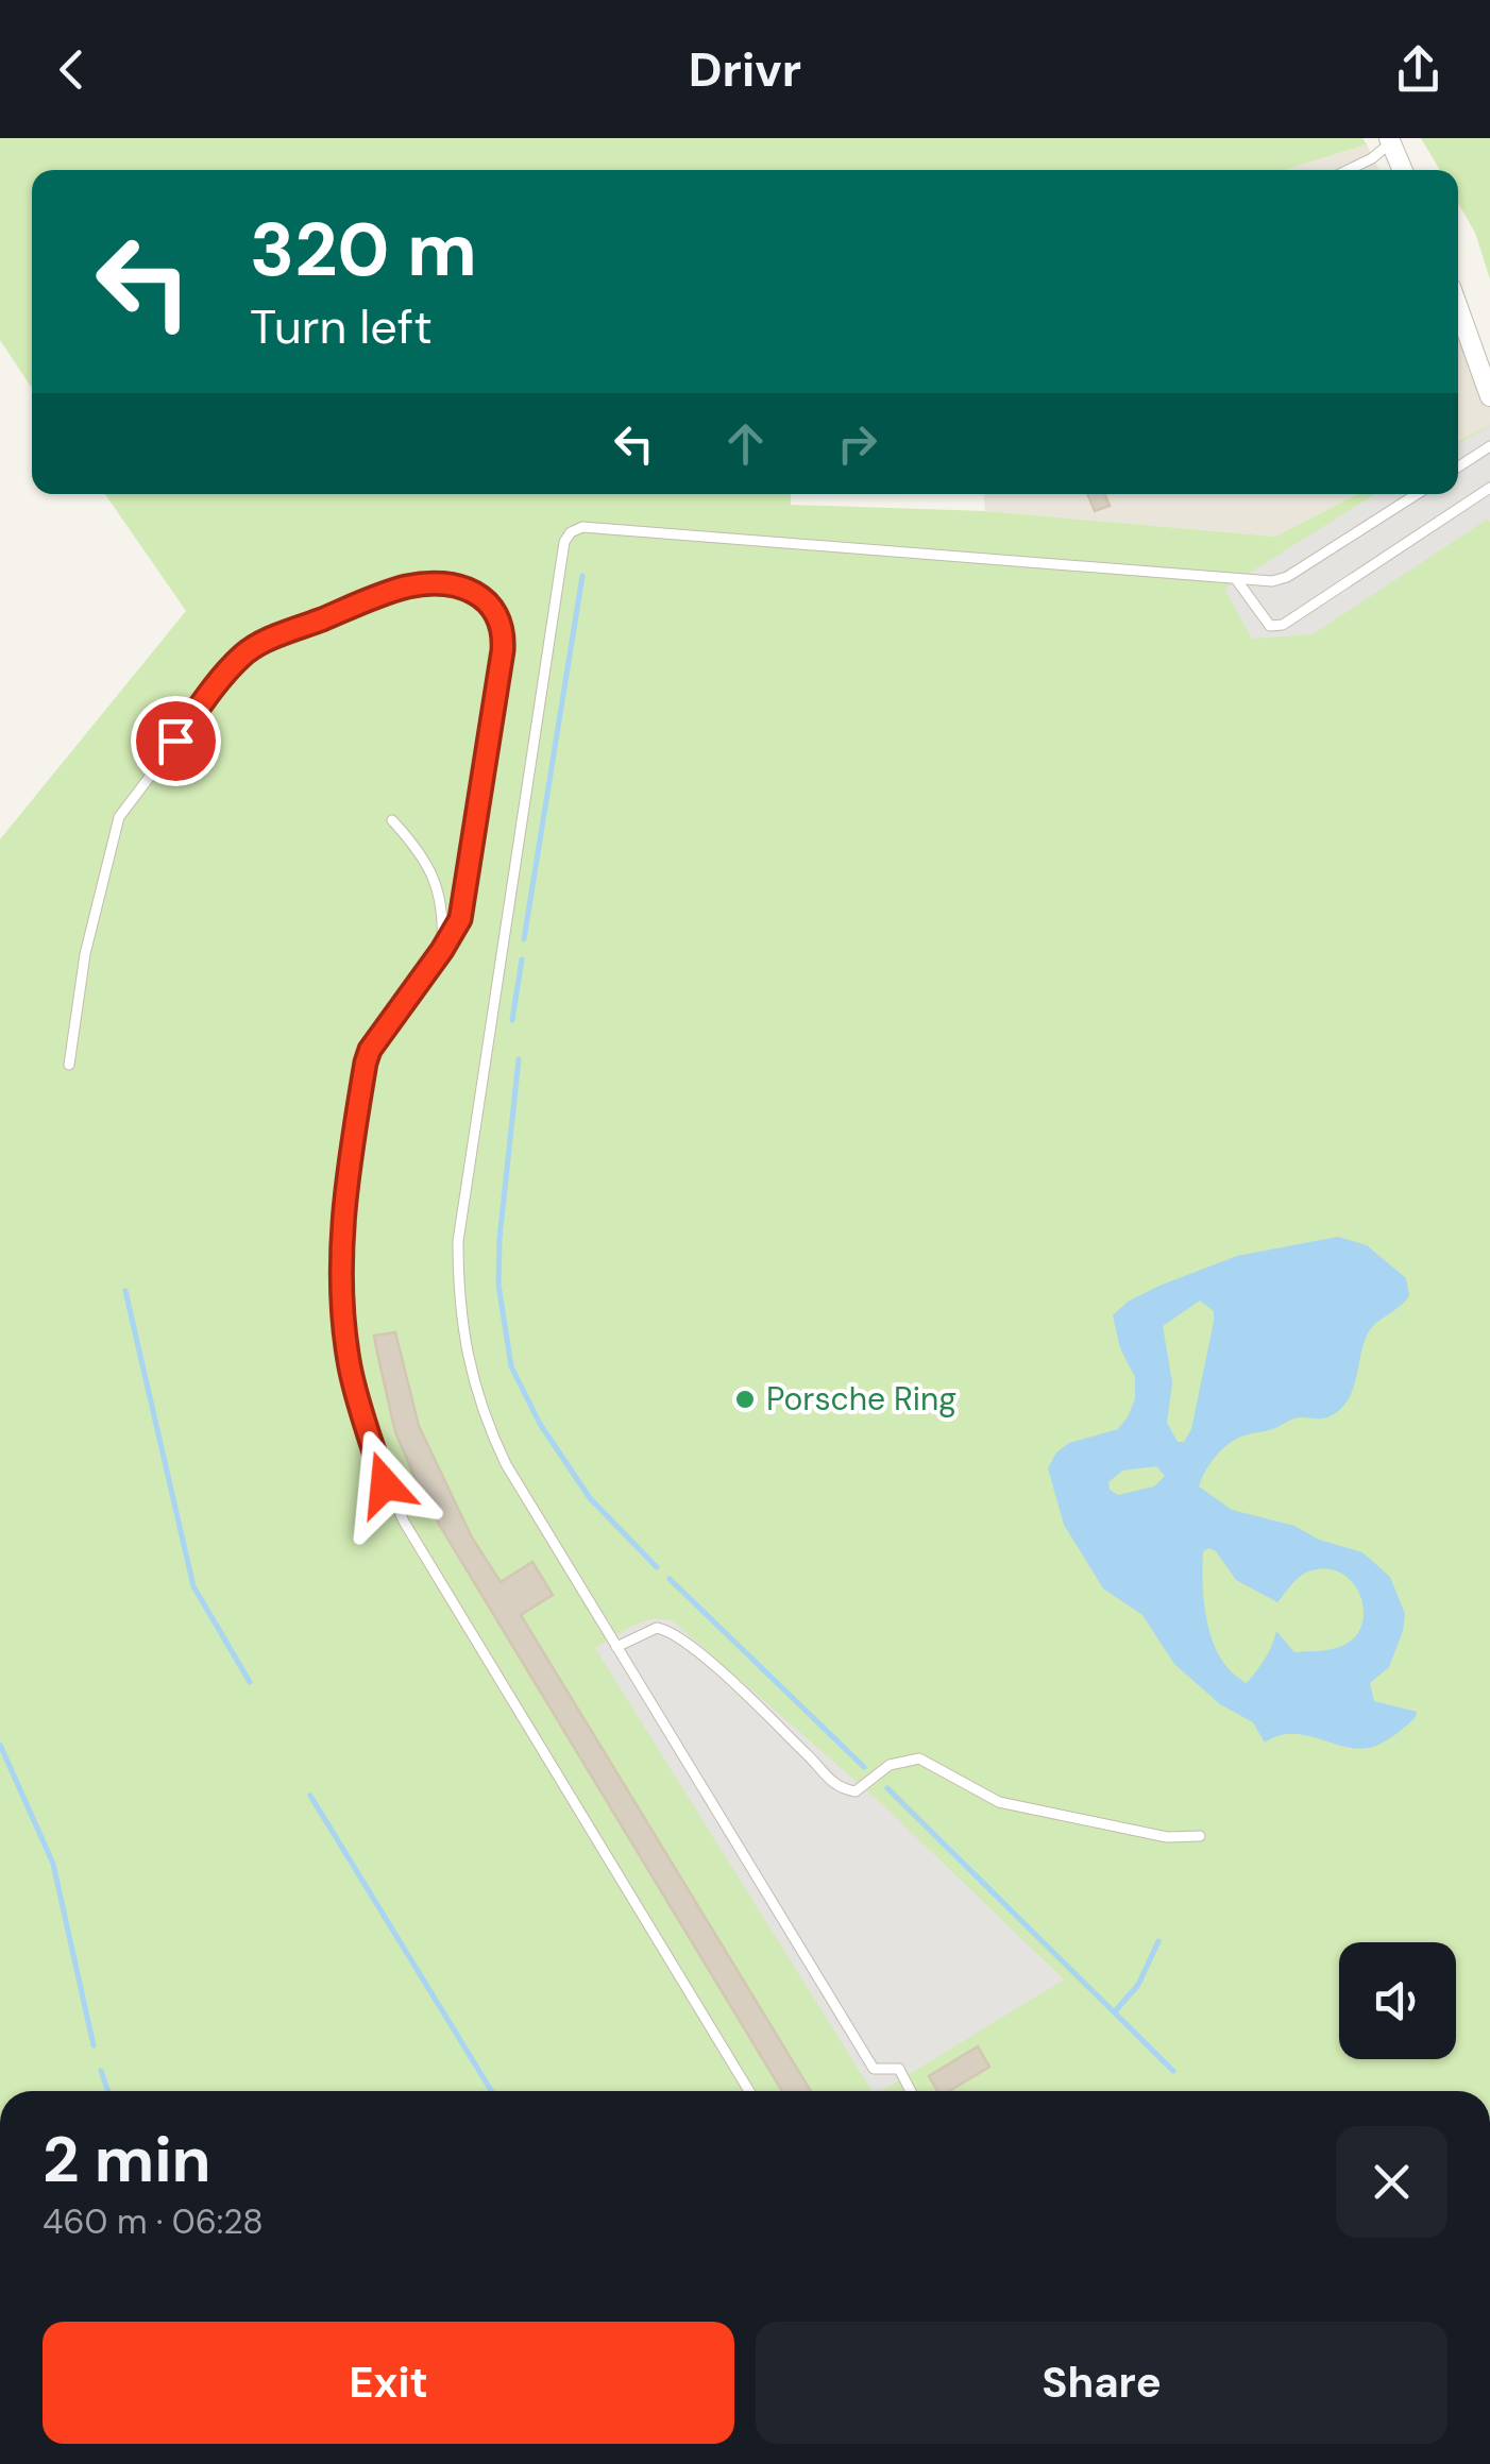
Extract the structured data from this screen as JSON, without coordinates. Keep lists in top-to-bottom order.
{
  "places": ["Porsche Ring"],
  "page": {
    "header": "Drivr",
    "turn": ["320 m", "Turn left"],
    "heading": ["2 min", "460 m · 06:28"],
    "buttons": ["Exit", "Share"]
  }
}
